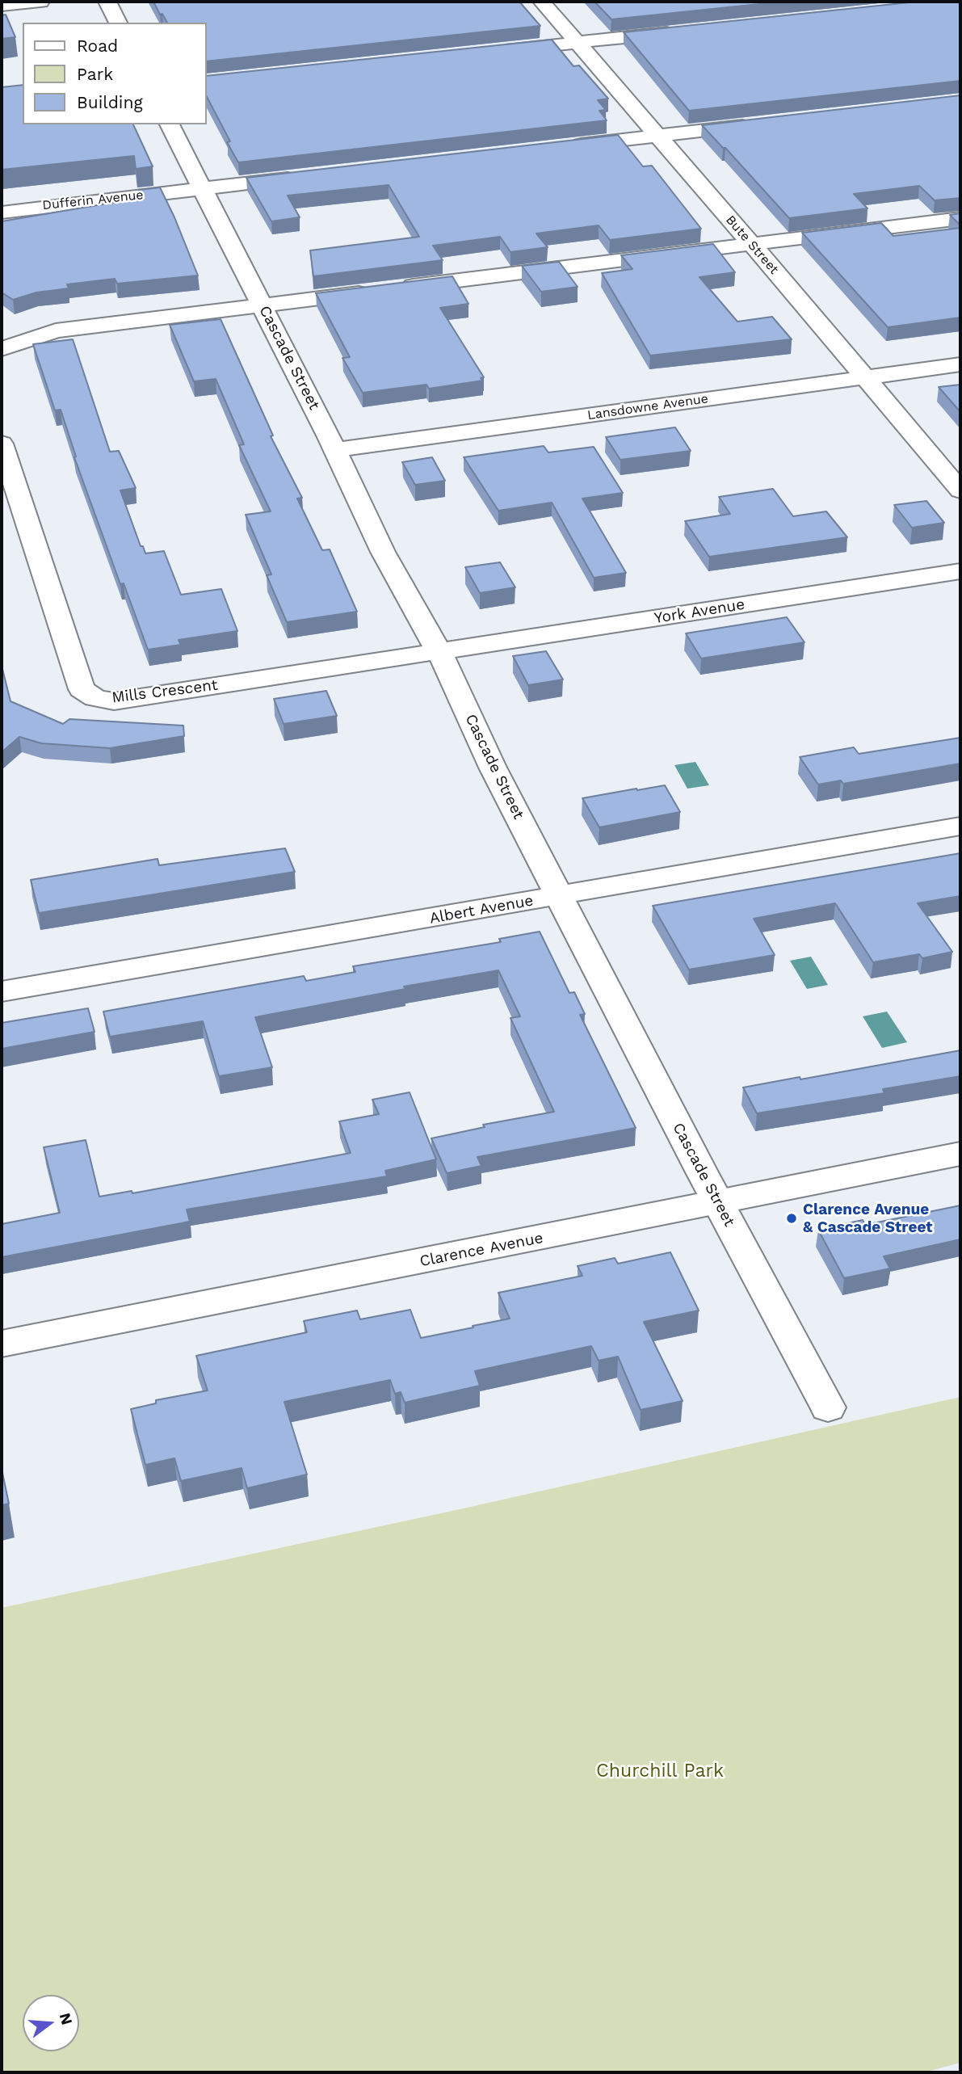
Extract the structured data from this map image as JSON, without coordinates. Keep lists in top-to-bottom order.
{
  "streets": {
    "street": [
      "Dufferin Avenue",
      "Bute Street",
      "Cascade Street",
      "Lansdowne Avenue",
      "York Avenue",
      "Mills Crescent",
      "Albert Avenue",
      "Clarence Avenue"
    ]
  },
  "crossings": [
    ["Dufferin Avenue", "Cascade Street"],
    ["Bute Street", "Lansdowne Avenue"],
    ["Cascade Street", "Lansdowne Avenue"],
    ["Cascade Street", "York Avenue"],
    ["Cascade Street", "Mills Crescent"],
    ["Cascade Street", "Albert Avenue"],
    ["Cascade Street", "Clarence Avenue"],
    ["York Avenue", "Mills Crescent"]
  ],
  "parks": ["Churchill Park"],
  "places": ["Clarence Avenue & Cascade Street"],
  "legend": ["Road", "Park", "Building"],
  "north": "right"
}
